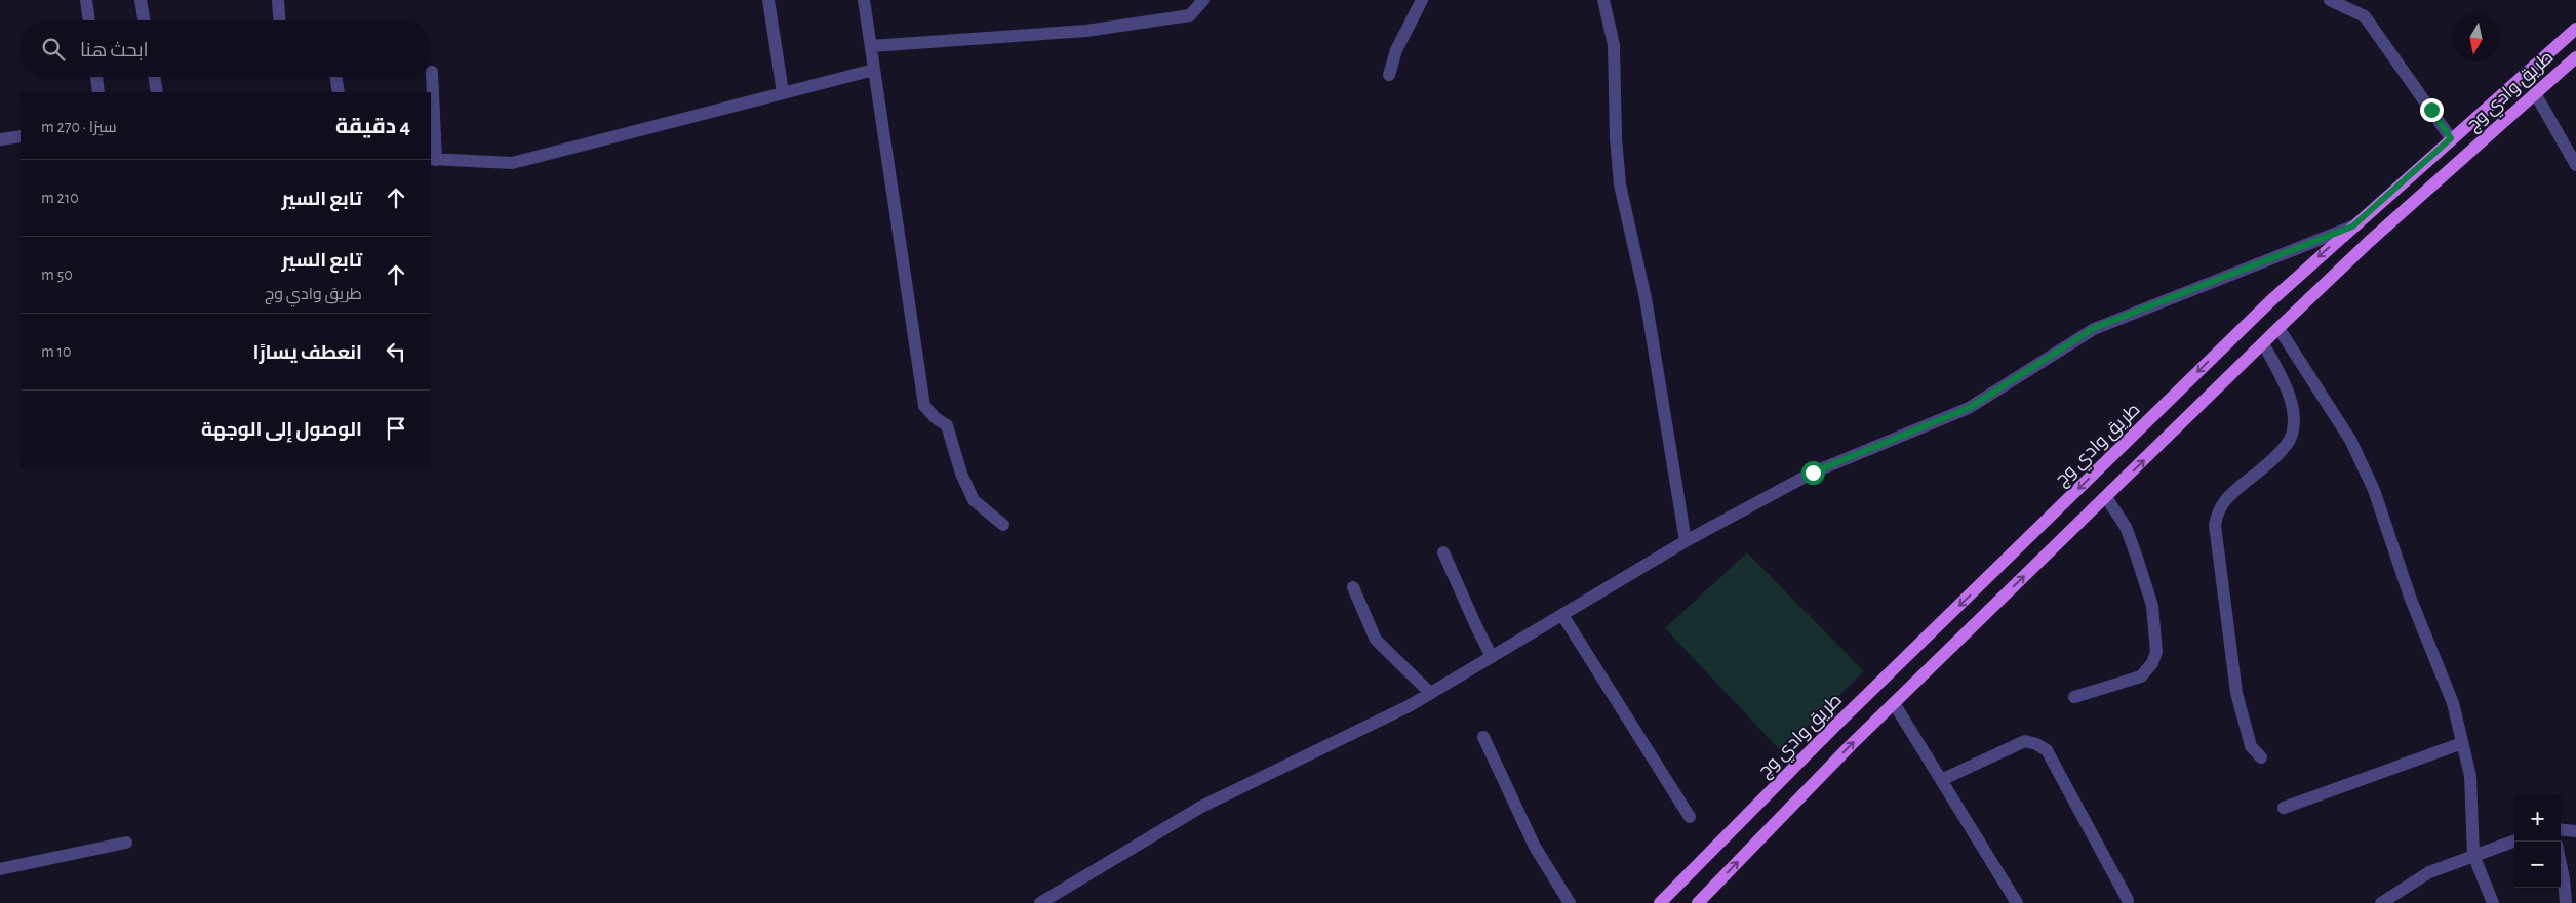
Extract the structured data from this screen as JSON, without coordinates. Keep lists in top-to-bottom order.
{
  "streets": {
    "main road": ["طريق وادي وج"]
  },
  "north": "bottom",
  "page": {
    "search": "ابحث هنا",
    "heading": ["4 دقيقة", "سيرًا · 270 m"],
    "list": [
      ["تابع السير", "210 m"],
      ["تابع السير", "طريق وادي وج", "50 m"],
      ["انعطف يسارًا", "10 m"],
      "الوصول إلى الوجهة"
    ],
    "map_buttons": ["+", "−"]
  }
}
